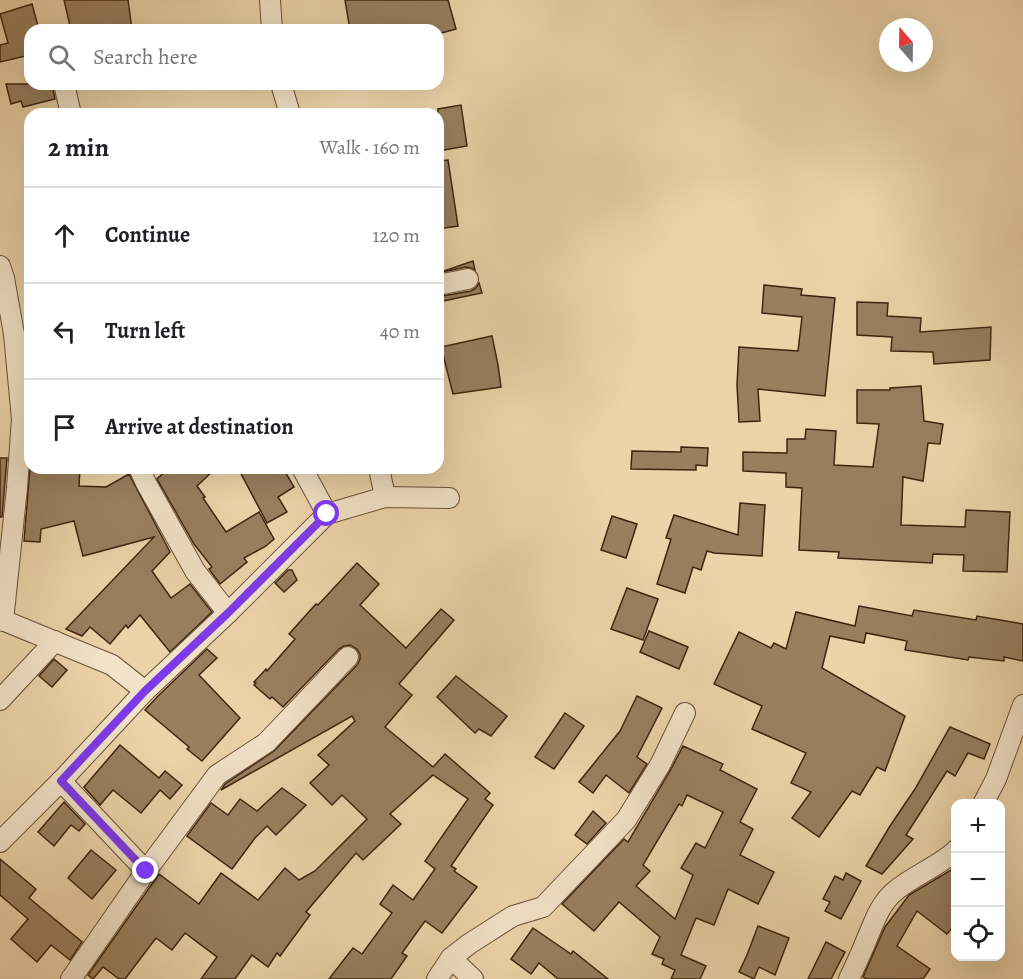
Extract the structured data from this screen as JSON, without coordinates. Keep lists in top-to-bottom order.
{
  "north": "top",
  "page": {
    "search": "Search here",
    "heading": ["2 min", "Walk · 160 m"],
    "list": [
      ["Continue", "120 m"],
      ["Turn left", "40 m"],
      "Arrive at destination"
    ],
    "map_buttons": ["+", "−"]
  }
}
